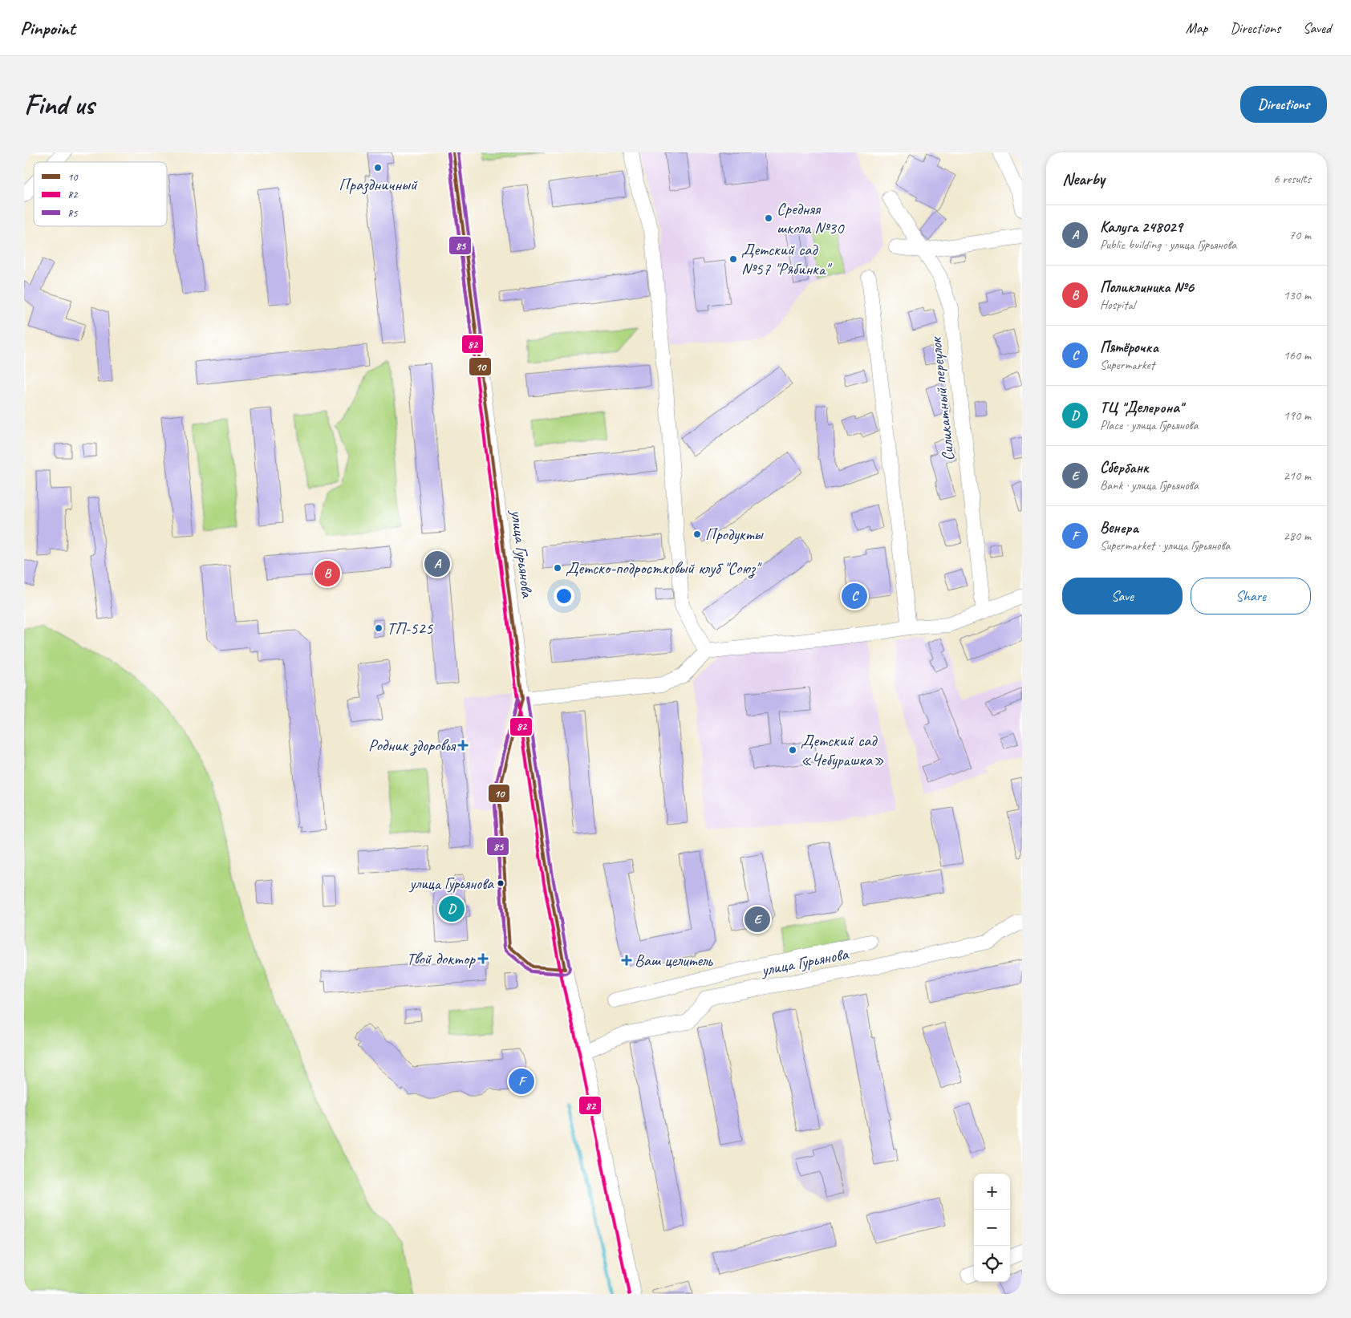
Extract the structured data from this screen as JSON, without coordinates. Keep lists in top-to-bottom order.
{
  "streets": {
    "street": ["Силикатный переулок", "улица Гурьянова"]
  },
  "places": {
    "other": [
      "Праздничный",
      "Средняя школа №30",
      "Детский сад №57 \"Рябинка\"",
      "Продукты",
      "Детско-подростковый клуб \"Союз\"",
      "ТП-525",
      "Детский сад «Чебурашка»",
      "улица Гурьянова"
    ],
    "health": ["Родник здоровья", "Твой доктор", "Ваш целитель"]
  },
  "lines": ["transit line 10", "transit line 85", "transit line 82"],
  "legend": ["10", "82", "85"],
  "page": {
    "header": "Pinpoint",
    "nav": ["Map", "Directions", "Saved"],
    "buttons": [
      "Directions",
      ["Save", "Share"]
    ],
    "title": "Find us",
    "heading": ["Nearby", "6 results"],
    "list": [
      {
        "mark": "A",
        "name": "Калуга 248029",
        "note": "Public building · улица Гурьянова",
        "value": "70 m"
      },
      {
        "mark": "B",
        "name": "Поликлиника №6",
        "note": "Hospital",
        "value": "130 m"
      },
      {
        "mark": "C",
        "name": "Пятёрочка",
        "note": "Supermarket",
        "value": "160 m"
      },
      {
        "mark": "D",
        "name": "ТЦ \"Делерона\"",
        "note": "Place · улица Гурьянова",
        "value": "190 m"
      },
      {
        "mark": "E",
        "name": "Сбербанк",
        "note": "Bank · улица Гурьянова",
        "value": "210 m"
      },
      {
        "mark": "F",
        "name": "Венера",
        "note": "Supermarket · улица Гурьянова",
        "value": "280 m"
      }
    ],
    "pins": [
      "A",
      "B",
      "C",
      "D",
      "E",
      "F"
    ],
    "map_buttons": ["+", "−"]
  }
}
